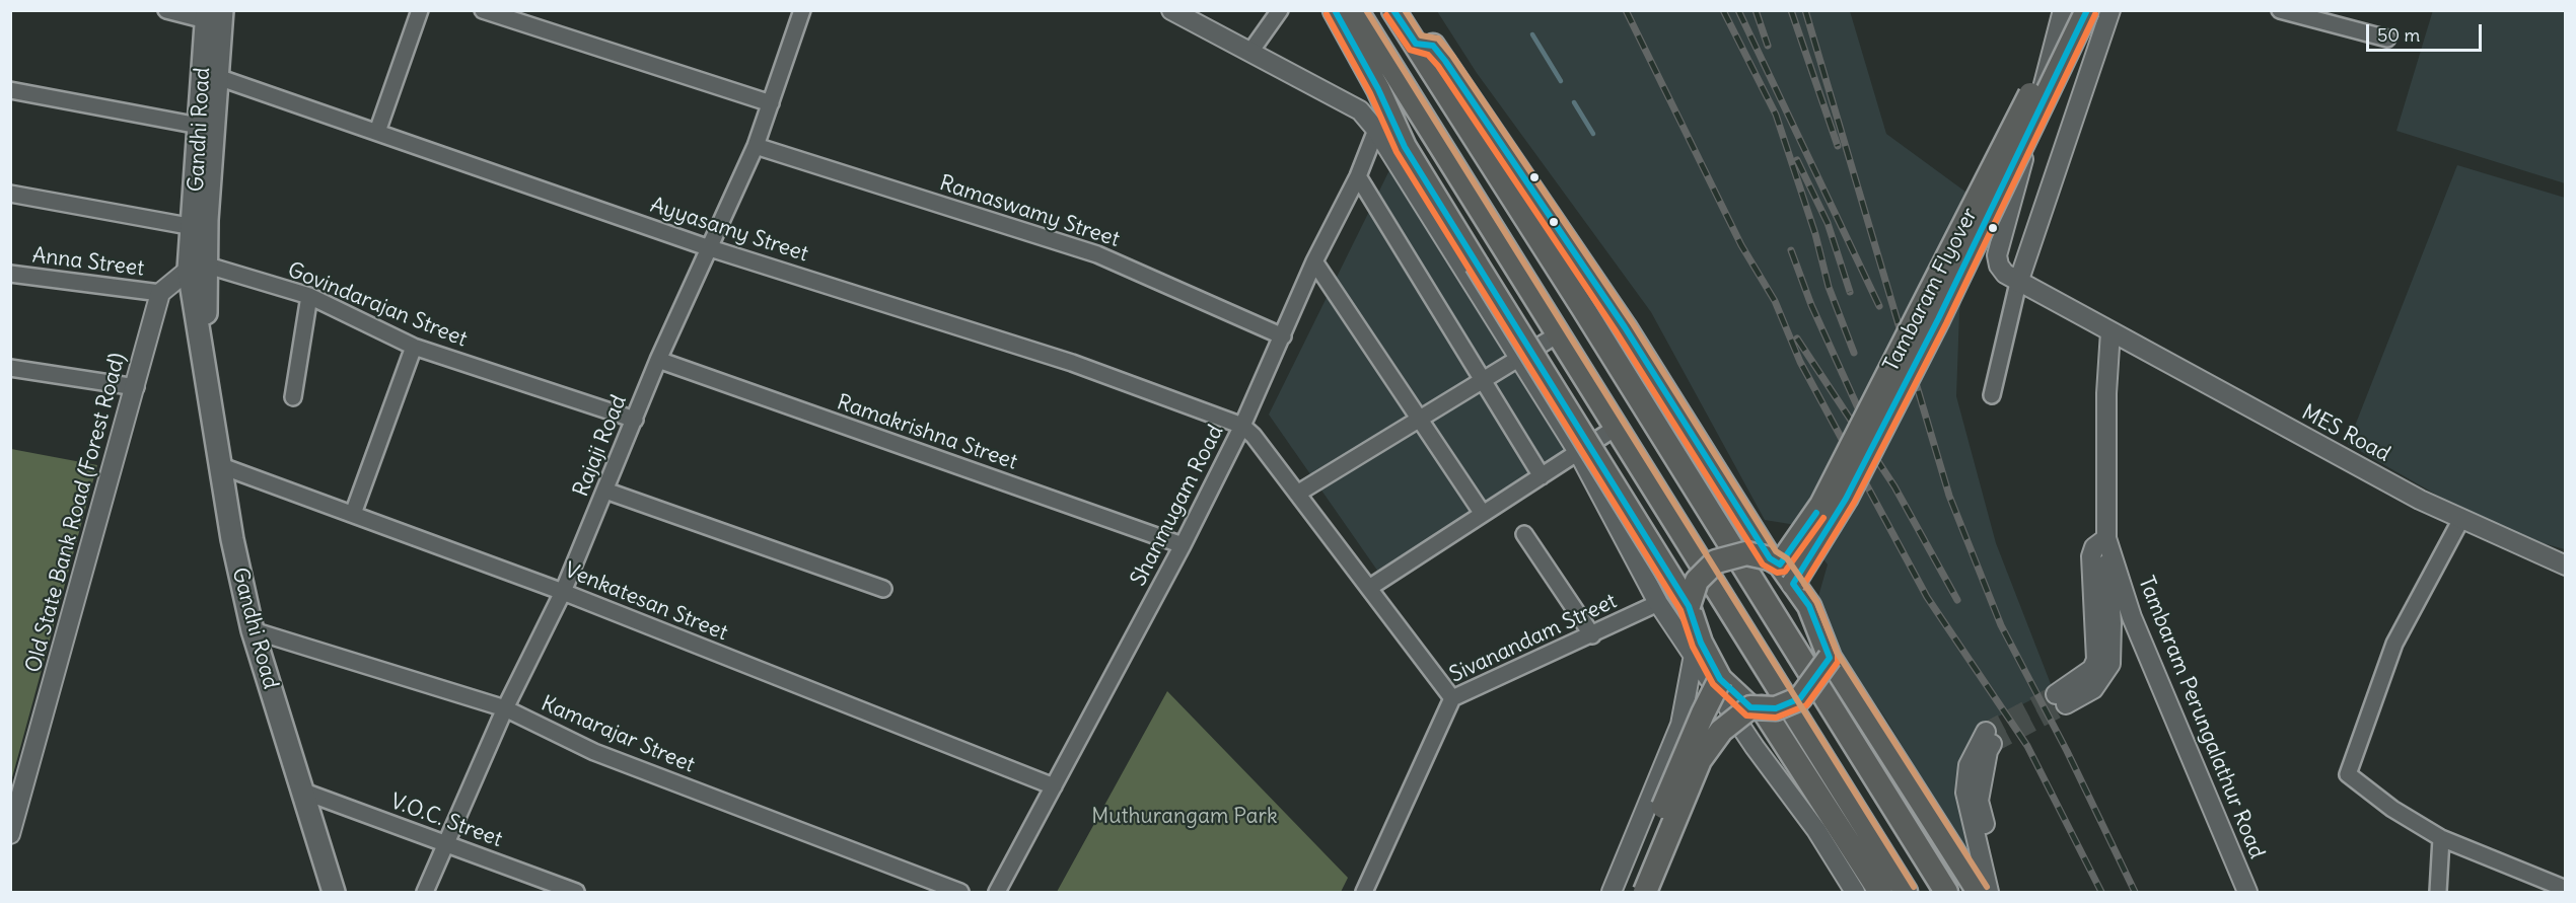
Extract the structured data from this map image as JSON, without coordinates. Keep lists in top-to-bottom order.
{
  "streets": {
    "main road": ["Gandhi Road", "Tambaram Flyover"],
    "street": [
      "Ramaswamy Street",
      "Ayyasamy Street",
      "Anna Street",
      "Govindarajan Street",
      "Ramakrishna Street",
      "MES Road",
      "Rajaji Road",
      "Shanmugam Road",
      "Old State Bank Road (Forest Road)",
      "Venkatesan Street",
      "Sivanandam Street",
      "Tambaram Perungalathur Road",
      "Kamarajar Street",
      "V.O.C. Street"
    ]
  },
  "crossings": [
    ["Gandhi Road", "Ayyasamy Street"],
    ["Gandhi Road", "Govindarajan Street"],
    ["Gandhi Road", "Venkatesan Street"],
    ["Gandhi Road", "Kamarajar Street"],
    ["Gandhi Road", "V.O.C. Street"],
    ["Ramaswamy Street", "Rajaji Road"],
    ["Ramaswamy Street", "Shanmugam Road"],
    ["Ayyasamy Street", "Rajaji Road"],
    ["Ayyasamy Street", "Shanmugam Road"],
    ["Anna Street", "Old State Bank Road (Forest Road)"],
    ["Govindarajan Street", "Rajaji Road"],
    ["Ramakrishna Street", "Rajaji Road"],
    ["Ramakrishna Street", "Shanmugam Road"],
    ["MES Road", "Tambaram Perungalathur Road"],
    ["Rajaji Road", "Venkatesan Street"],
    ["Rajaji Road", "Kamarajar Street"],
    ["Rajaji Road", "V.O.C. Street"],
    ["Shanmugam Road", "Venkatesan Street"]
  ],
  "parks": ["Muthurangam Park"],
  "scale_bar": "50 m"
}
